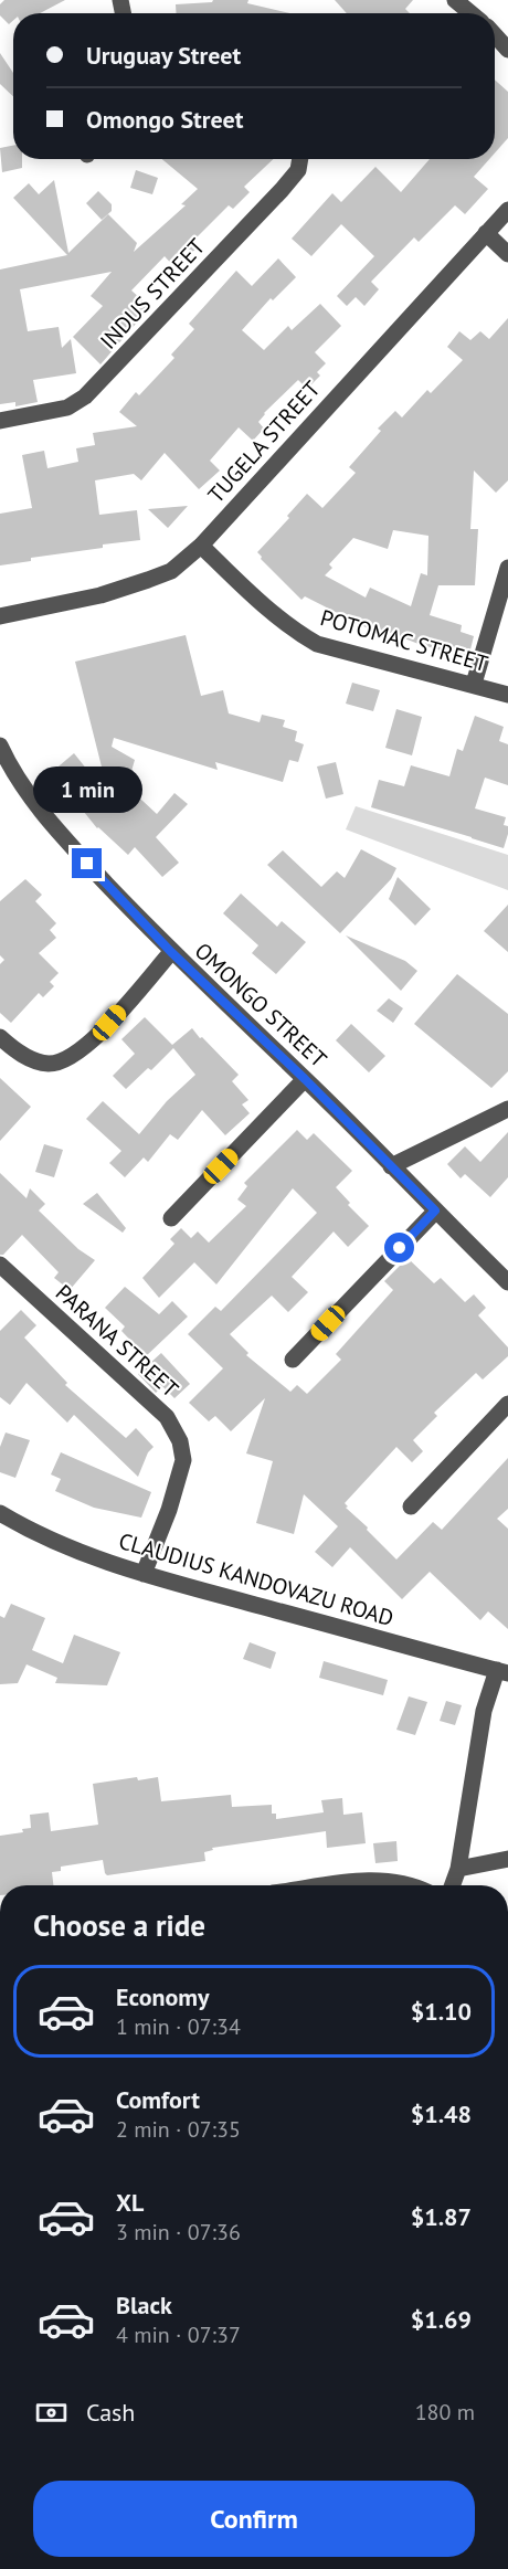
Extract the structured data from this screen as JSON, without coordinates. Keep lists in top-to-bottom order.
{
  "streets": {
    "street": [
      "INDUS STREET",
      "TUGELA STREET",
      "POTOMAC STREET",
      "OMONGO STREET",
      "PARANA STREET",
      "CLAUDIUS KANDOVAZU ROAD"
    ]
  },
  "crossings": [
    ["TUGELA STREET", "POTOMAC STREET"],
    ["PARANA STREET", "CLAUDIUS KANDOVAZU ROAD"]
  ],
  "page": {
    "banner": ["Uruguay Street", "Omongo Street"],
    "bubble": "1 min",
    "heading": "Choose a ride",
    "list": [
      {
        "name": "Economy",
        "note": "1 min · 07:34",
        "value": "$1.10"
      },
      {
        "name": "Comfort",
        "note": "2 min · 07:35",
        "value": "$1.48"
      },
      {
        "name": "XL",
        "note": "3 min · 07:36",
        "value": "$1.87"
      },
      {
        "name": "Black",
        "note": "4 min · 07:37",
        "value": "$1.69"
      }
    ],
    "pay": ["Cash", "180 m"],
    "buttons": "Confirm"
  }
}
